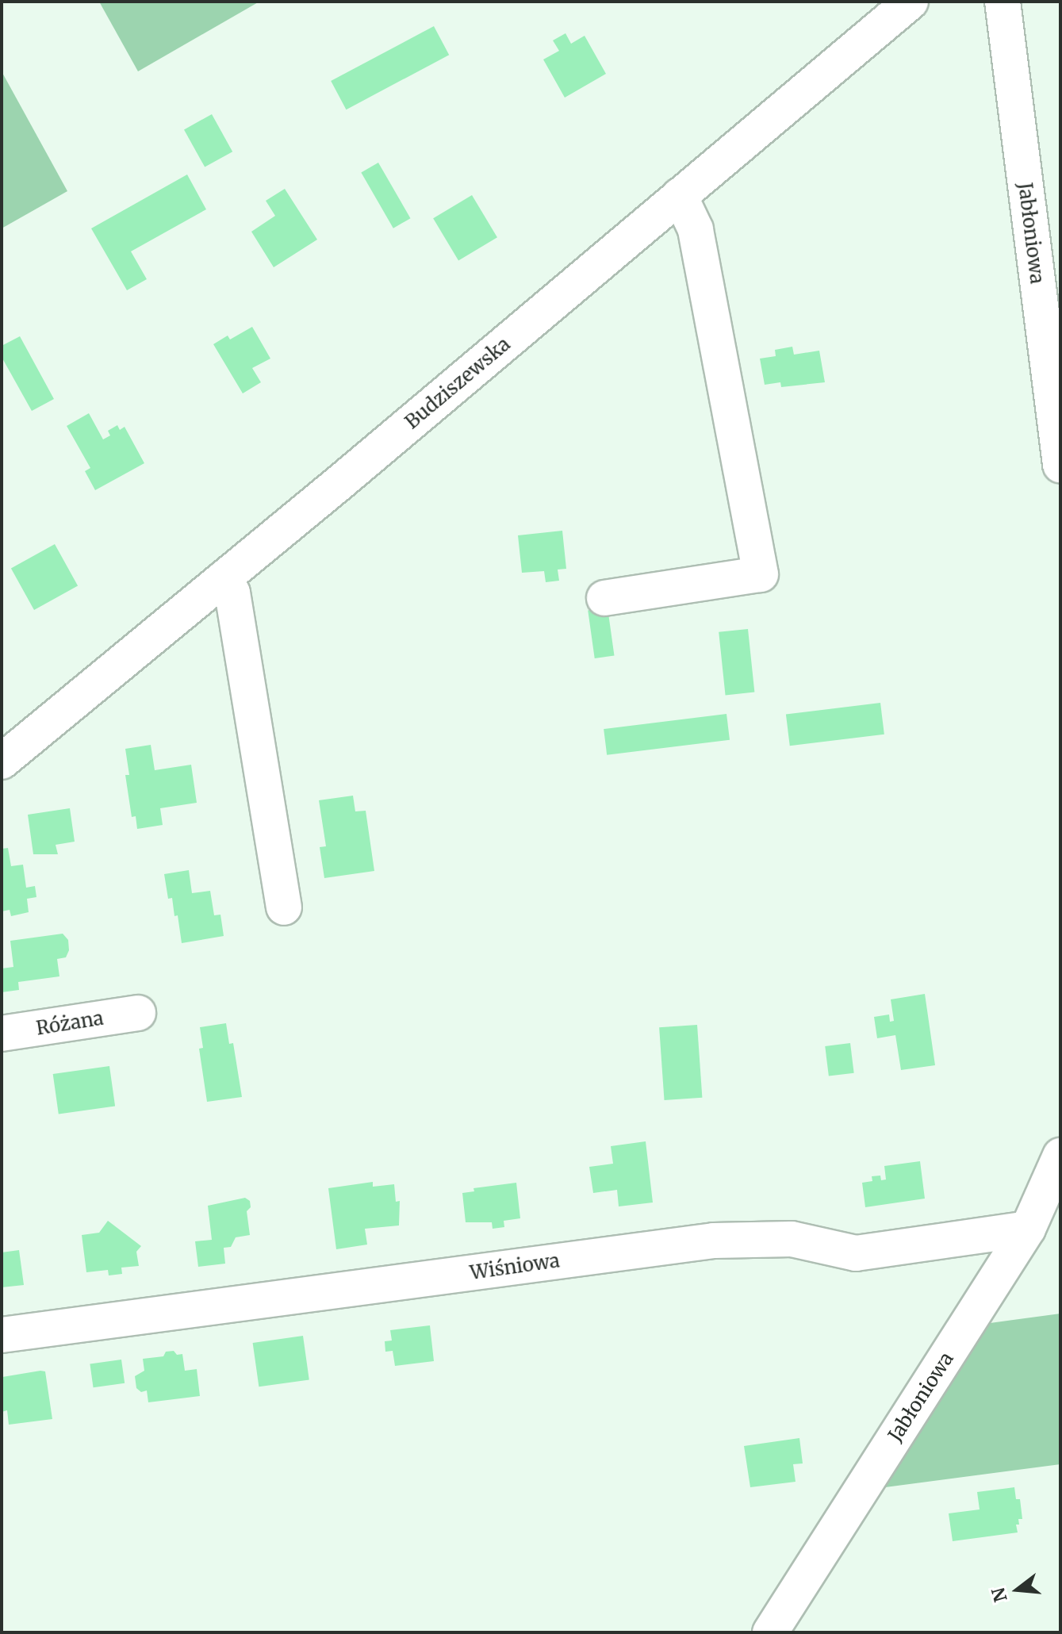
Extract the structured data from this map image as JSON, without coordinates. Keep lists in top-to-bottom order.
{
  "streets": {
    "street": [
      "Jabłoniowa",
      "Budziszewska",
      "Różana",
      "Wiśniowa"
    ]
  },
  "crossings": [
    ["Jabłoniowa", "Wiśniowa"]
  ],
  "north": "left"
}
